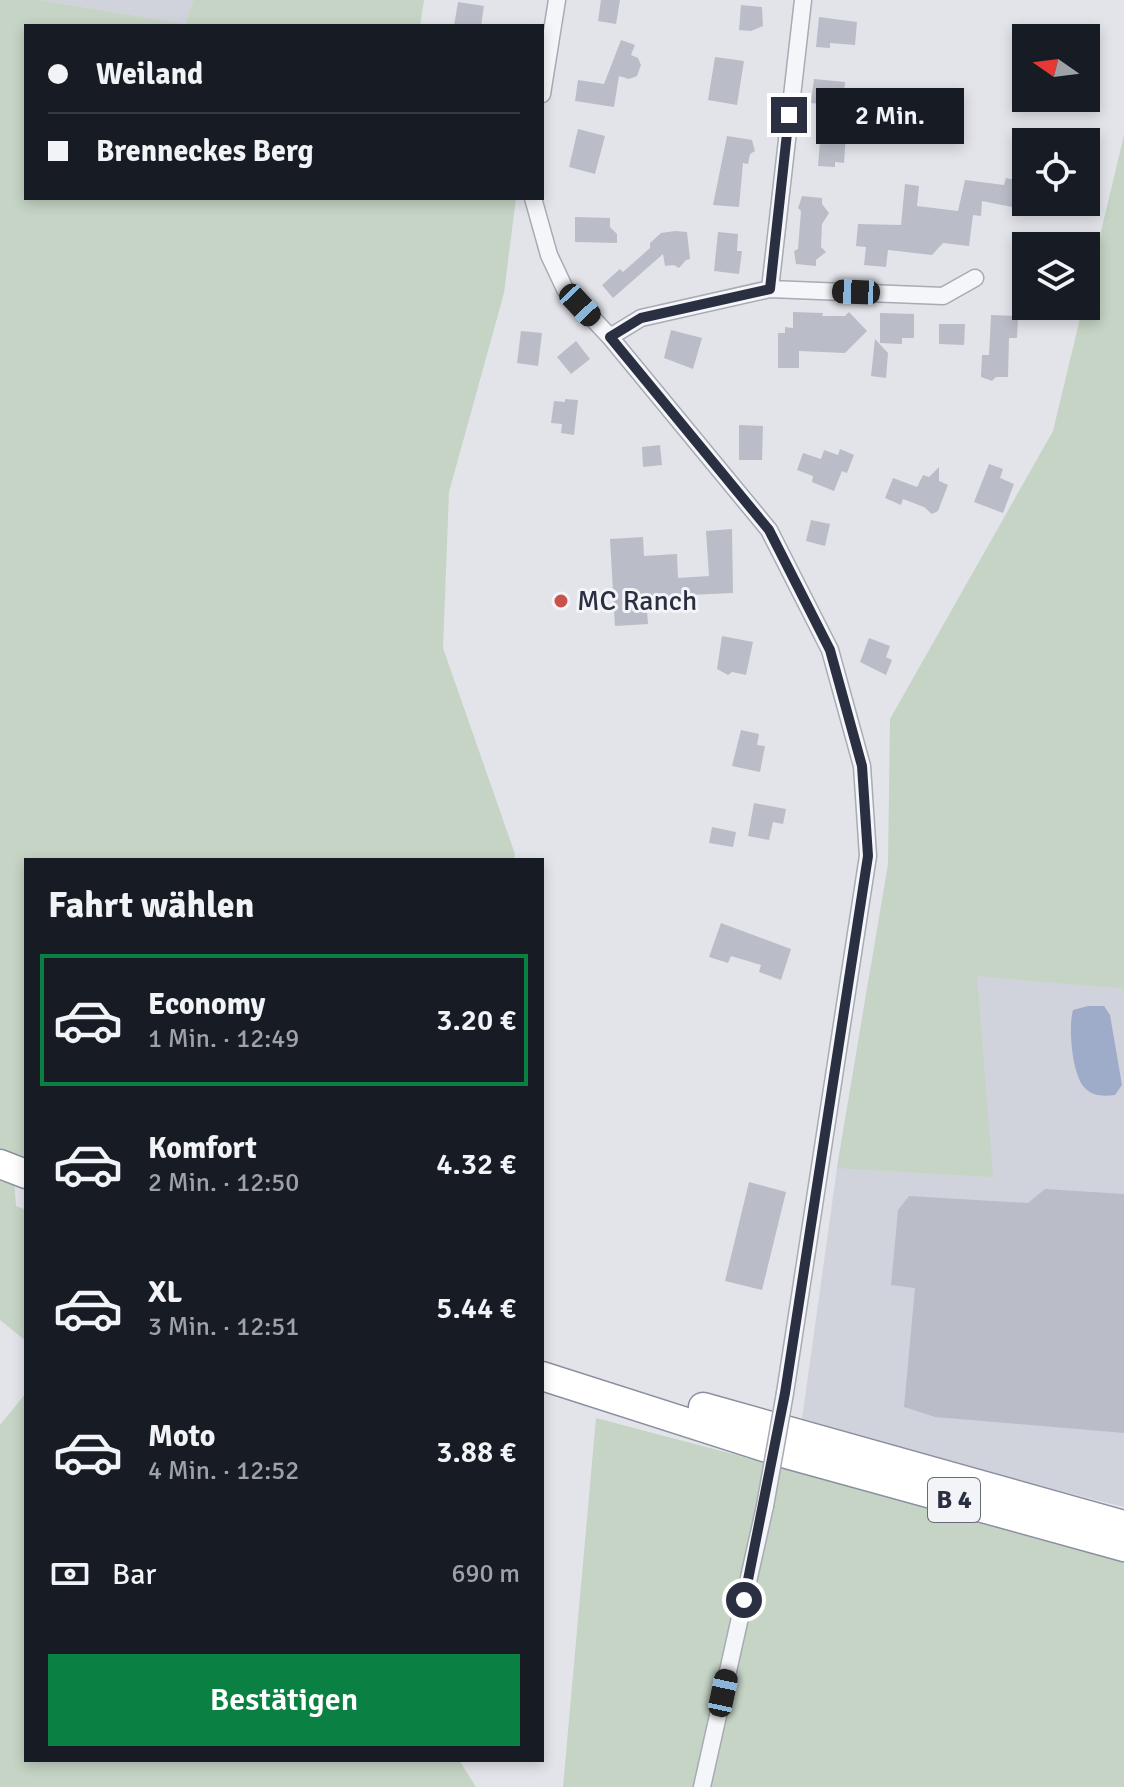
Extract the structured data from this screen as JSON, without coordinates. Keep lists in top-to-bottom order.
{
  "streets": {
    "highway": ["B 4"]
  },
  "places": ["MC Ranch"],
  "north": "left",
  "page": {
    "banner": ["Weiland", "Brenneckes Berg"],
    "bubble": "2 Min.",
    "heading": "Fahrt wählen",
    "list": [
      {
        "name": "Economy",
        "note": "1 Min. · 12:49",
        "value": "3.20 €"
      },
      {
        "name": "Komfort",
        "note": "2 Min. · 12:50",
        "value": "4.32 €"
      },
      {
        "name": "XL",
        "note": "3 Min. · 12:51",
        "value": "5.44 €"
      },
      {
        "name": "Moto",
        "note": "4 Min. · 12:52",
        "value": "3.88 €"
      }
    ],
    "pay": ["Bar", "690 m"],
    "buttons": "Bestätigen"
  }
}
